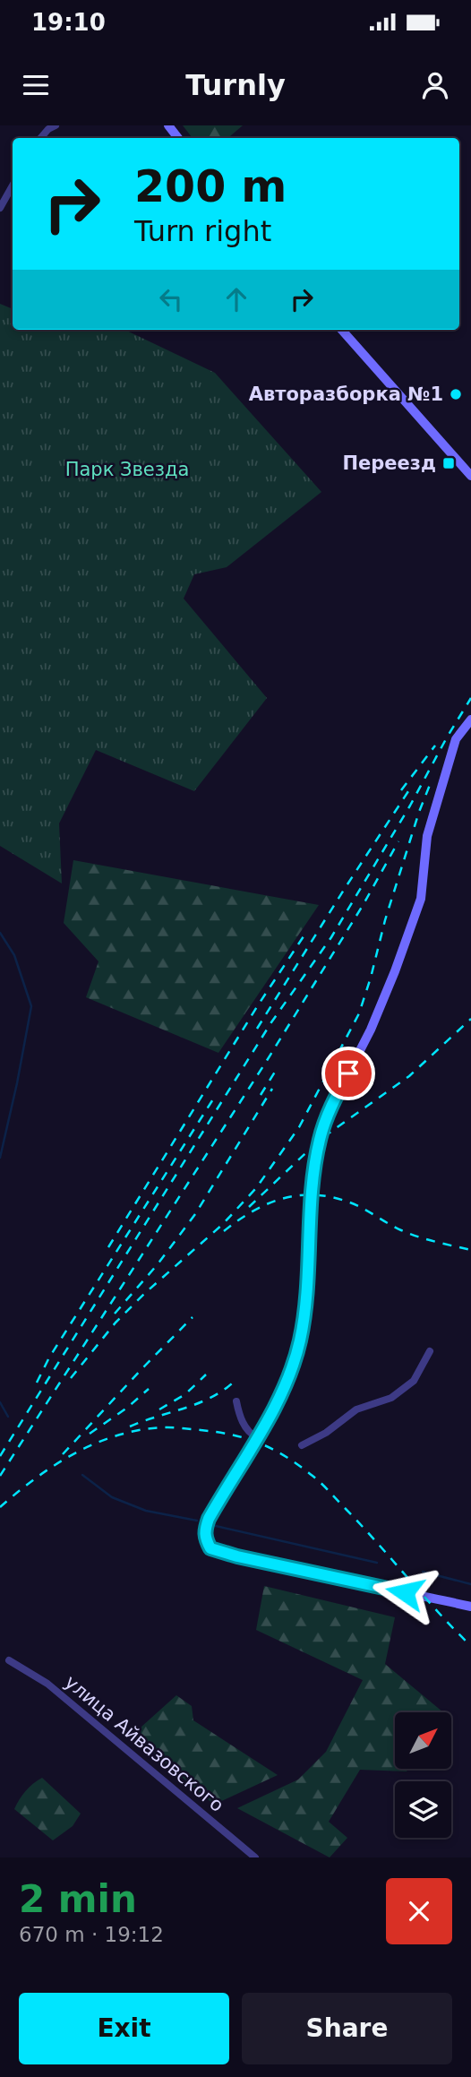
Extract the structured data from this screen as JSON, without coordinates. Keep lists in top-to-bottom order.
{
  "streets": {
    "street": ["улица Айвазовского"]
  },
  "parks": ["Парк Звезда"],
  "places": {
    "other": ["Авторазборка №1"],
    "transit": ["Переезд"]
  },
  "north": "top right",
  "page": {
    "status": "19:10",
    "header": "Turnly",
    "turn": ["200 m", "Turn right"],
    "heading": ["2 min", "670 m · 19:12"],
    "buttons": ["Exit", "Share"]
  }
}
